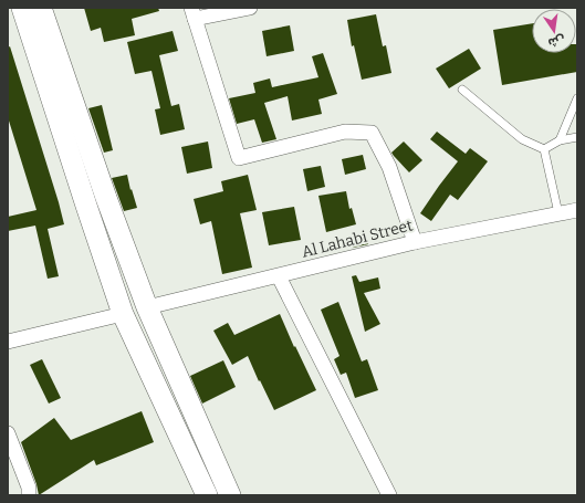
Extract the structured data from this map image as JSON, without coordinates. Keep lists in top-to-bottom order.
{
  "streets": {
    "street": ["Al Lahabi Street"]
  },
  "north": "bottom"
}
